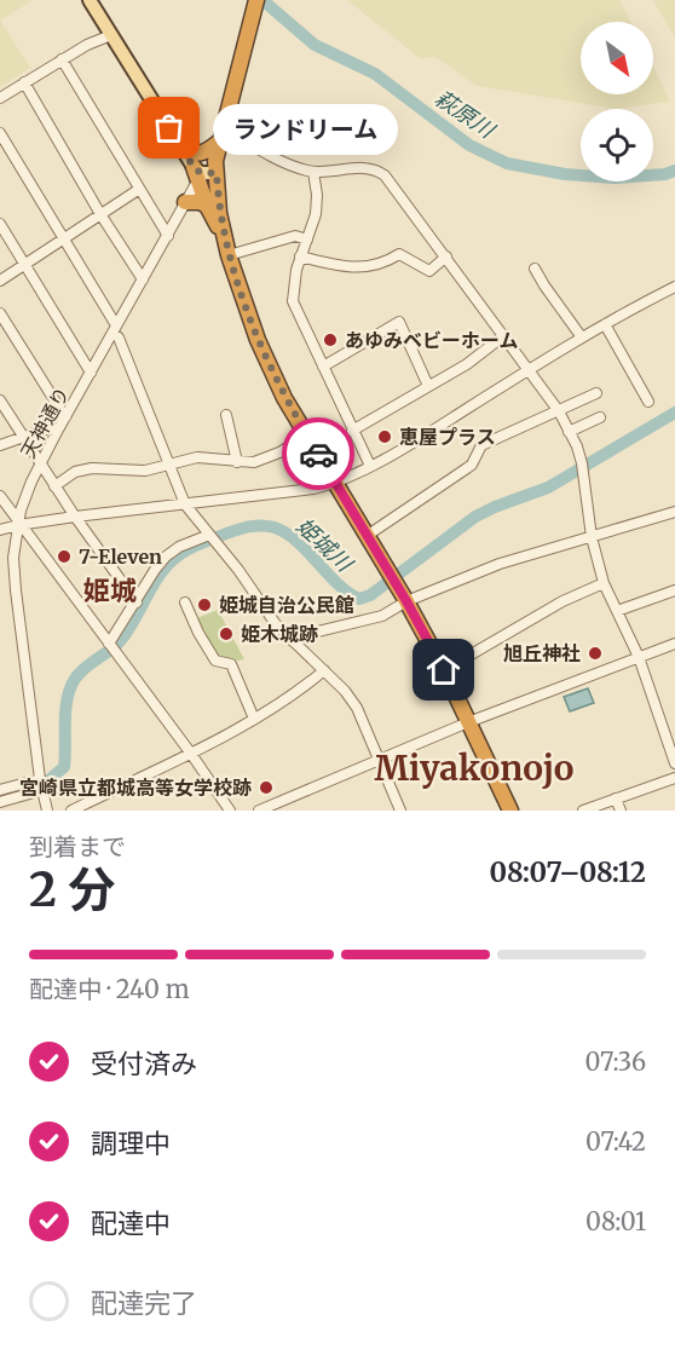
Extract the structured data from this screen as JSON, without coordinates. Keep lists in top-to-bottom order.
{
  "streets": {
    "street": ["天神通り"]
  },
  "districts": ["姫城", "Miyakonojo"],
  "water": ["萩原川", "姫城川"],
  "places": [
    "ランドリーム",
    "あゆみベビーホーム",
    "恵屋プラス",
    "7-Eleven",
    "姫城自治公民館",
    "姫木城跡",
    "旭丘神社",
    "宮崎県立都城高等女学校跡"
  ],
  "north": "bottom right",
  "page": {
    "bubble": "ランドリーム",
    "heading": ["2 分", "到着まで", "08:07–08:12"],
    "bar": "配達中 · 240 m",
    "list": [
      ["受付済み", "07:36"],
      ["調理中", "07:42"],
      ["配達中", "08:01"],
      "配達完了"
    ]
  }
}
